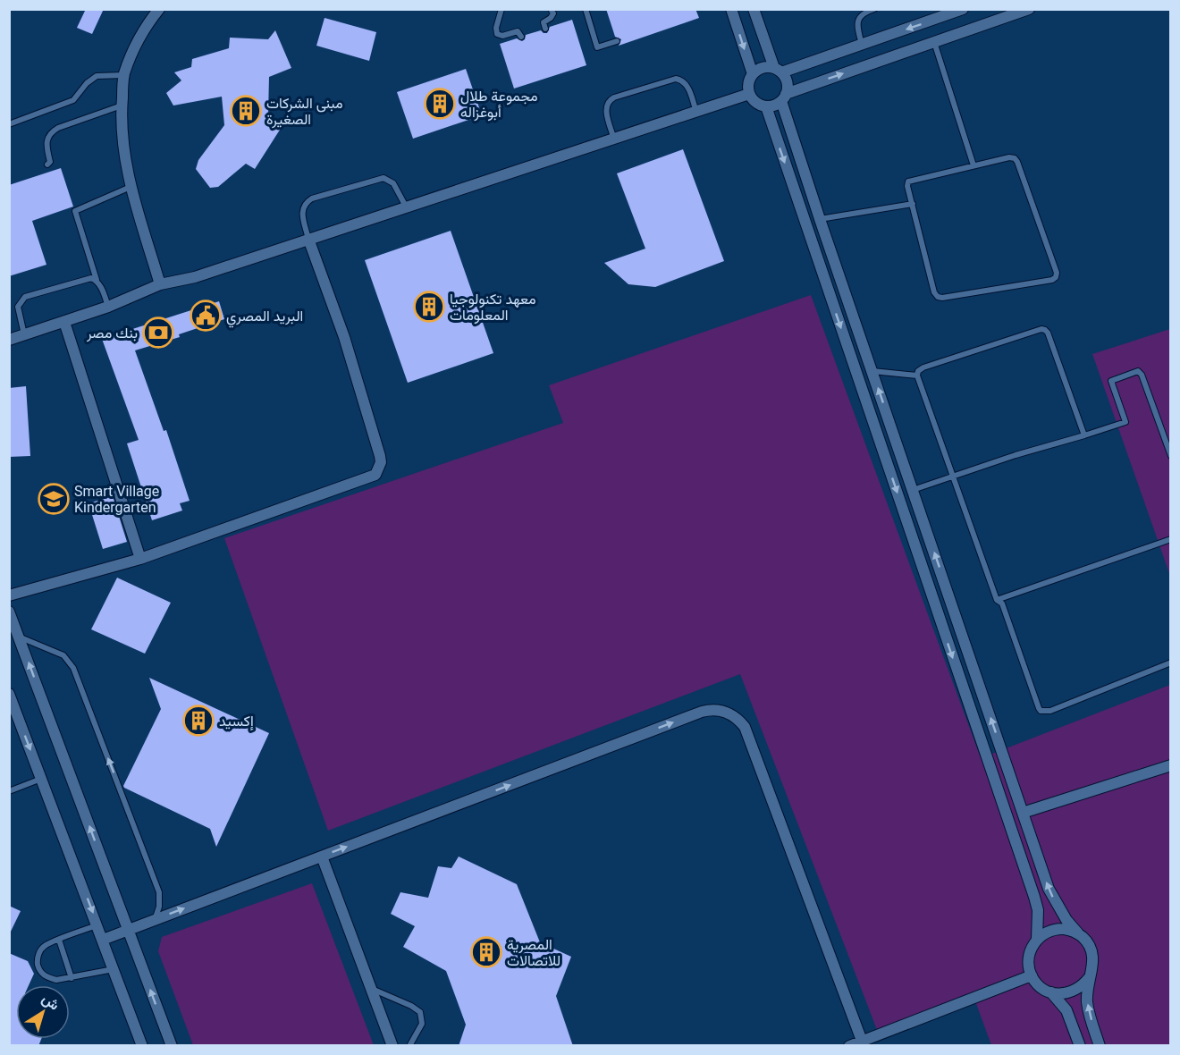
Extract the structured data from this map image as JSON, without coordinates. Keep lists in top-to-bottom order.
{
  "places": {
    "building": [
      "مجموعة طلال أبوغزاله",
      "مبنى الشركات الصغيرة",
      "معهد تكنولوجيا المعلومات",
      "إكسيد",
      "المصرية للاتصالات"
    ],
    "public building": ["البريد المصري"],
    "bank": ["بنك مصر"],
    "school or university": ["Smart Village Kindergarten"]
  },
  "north": "top right"
}
